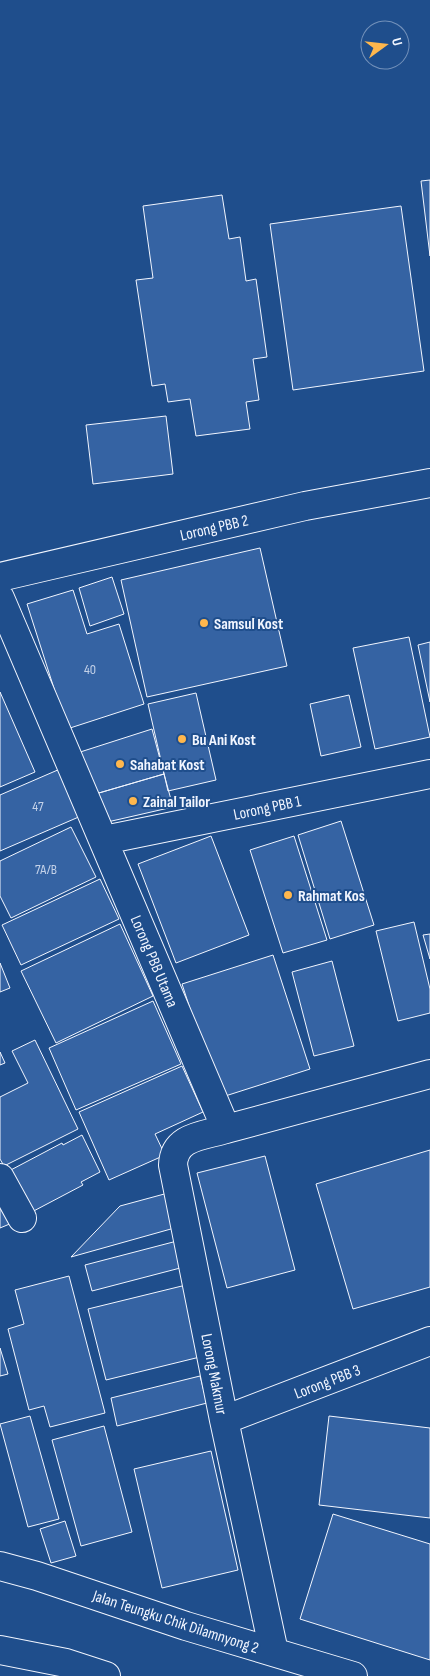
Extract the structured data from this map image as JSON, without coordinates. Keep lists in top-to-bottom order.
{
  "streets": {
    "street": [
      "Lorong PBB 2",
      "Lorong PBB 1",
      "Lorong PBB Utama",
      "Lorong Makmur",
      "Lorong PBB 3",
      "Jalan Teungku Chik Dilamnyong 2"
    ]
  },
  "crossings": [
    ["Lorong PBB 1", "Lorong PBB Utama"],
    ["Lorong PBB Utama", "Lorong Makmur"],
    ["Lorong Makmur", "Lorong PBB 3"],
    ["Lorong Makmur", "Jalan Teungku Chik Dilamnyong 2"]
  ],
  "places": [
    "Samsul Kost",
    "Bu Ani Kost",
    "Sahabat Kost",
    "Zainal Tailor",
    "Rahmat Kos"
  ],
  "house_numbers": ["40", "47", "7A/B"],
  "north": "right"
}
